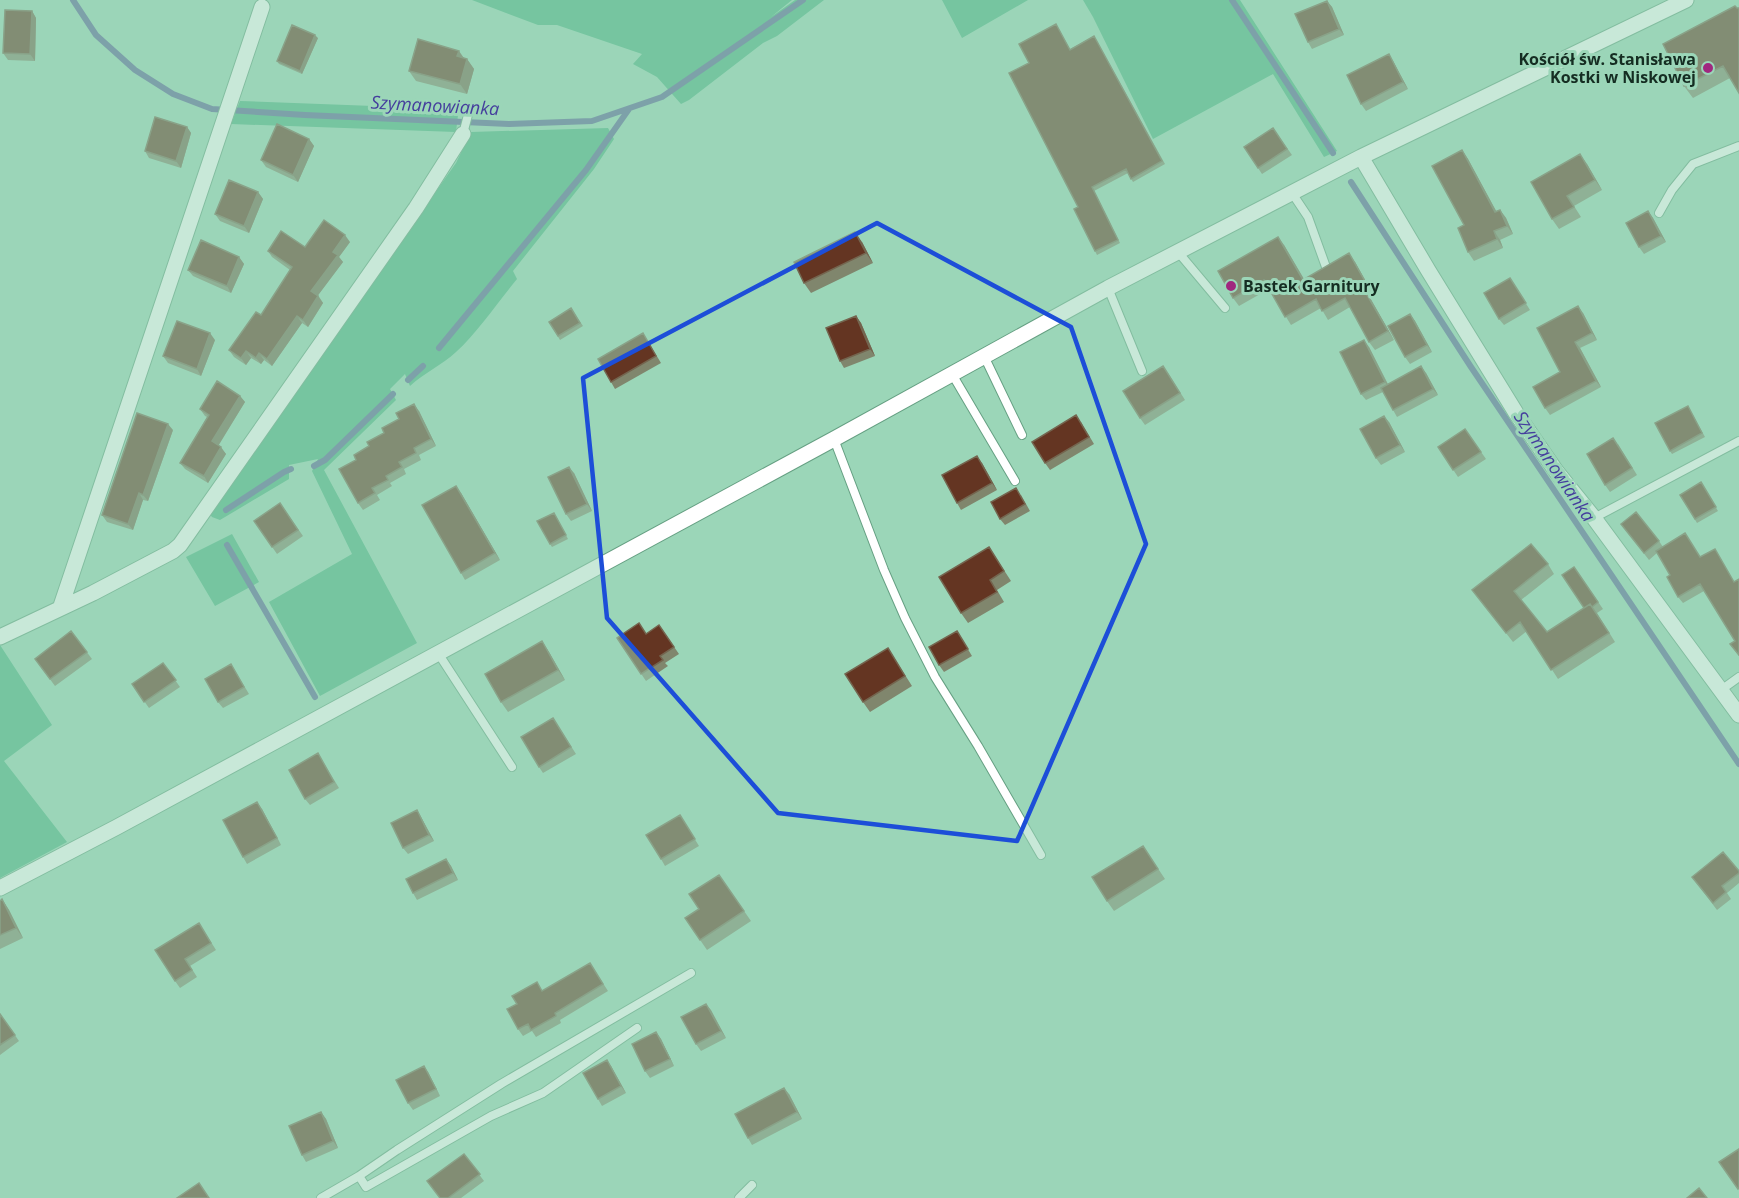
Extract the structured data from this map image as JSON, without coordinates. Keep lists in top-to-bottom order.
{
  "water": ["Szymanowianka"],
  "places": ["Kościół św. Stanisława Kostki w Niskowej", "Bastek Garnitury"]
}
